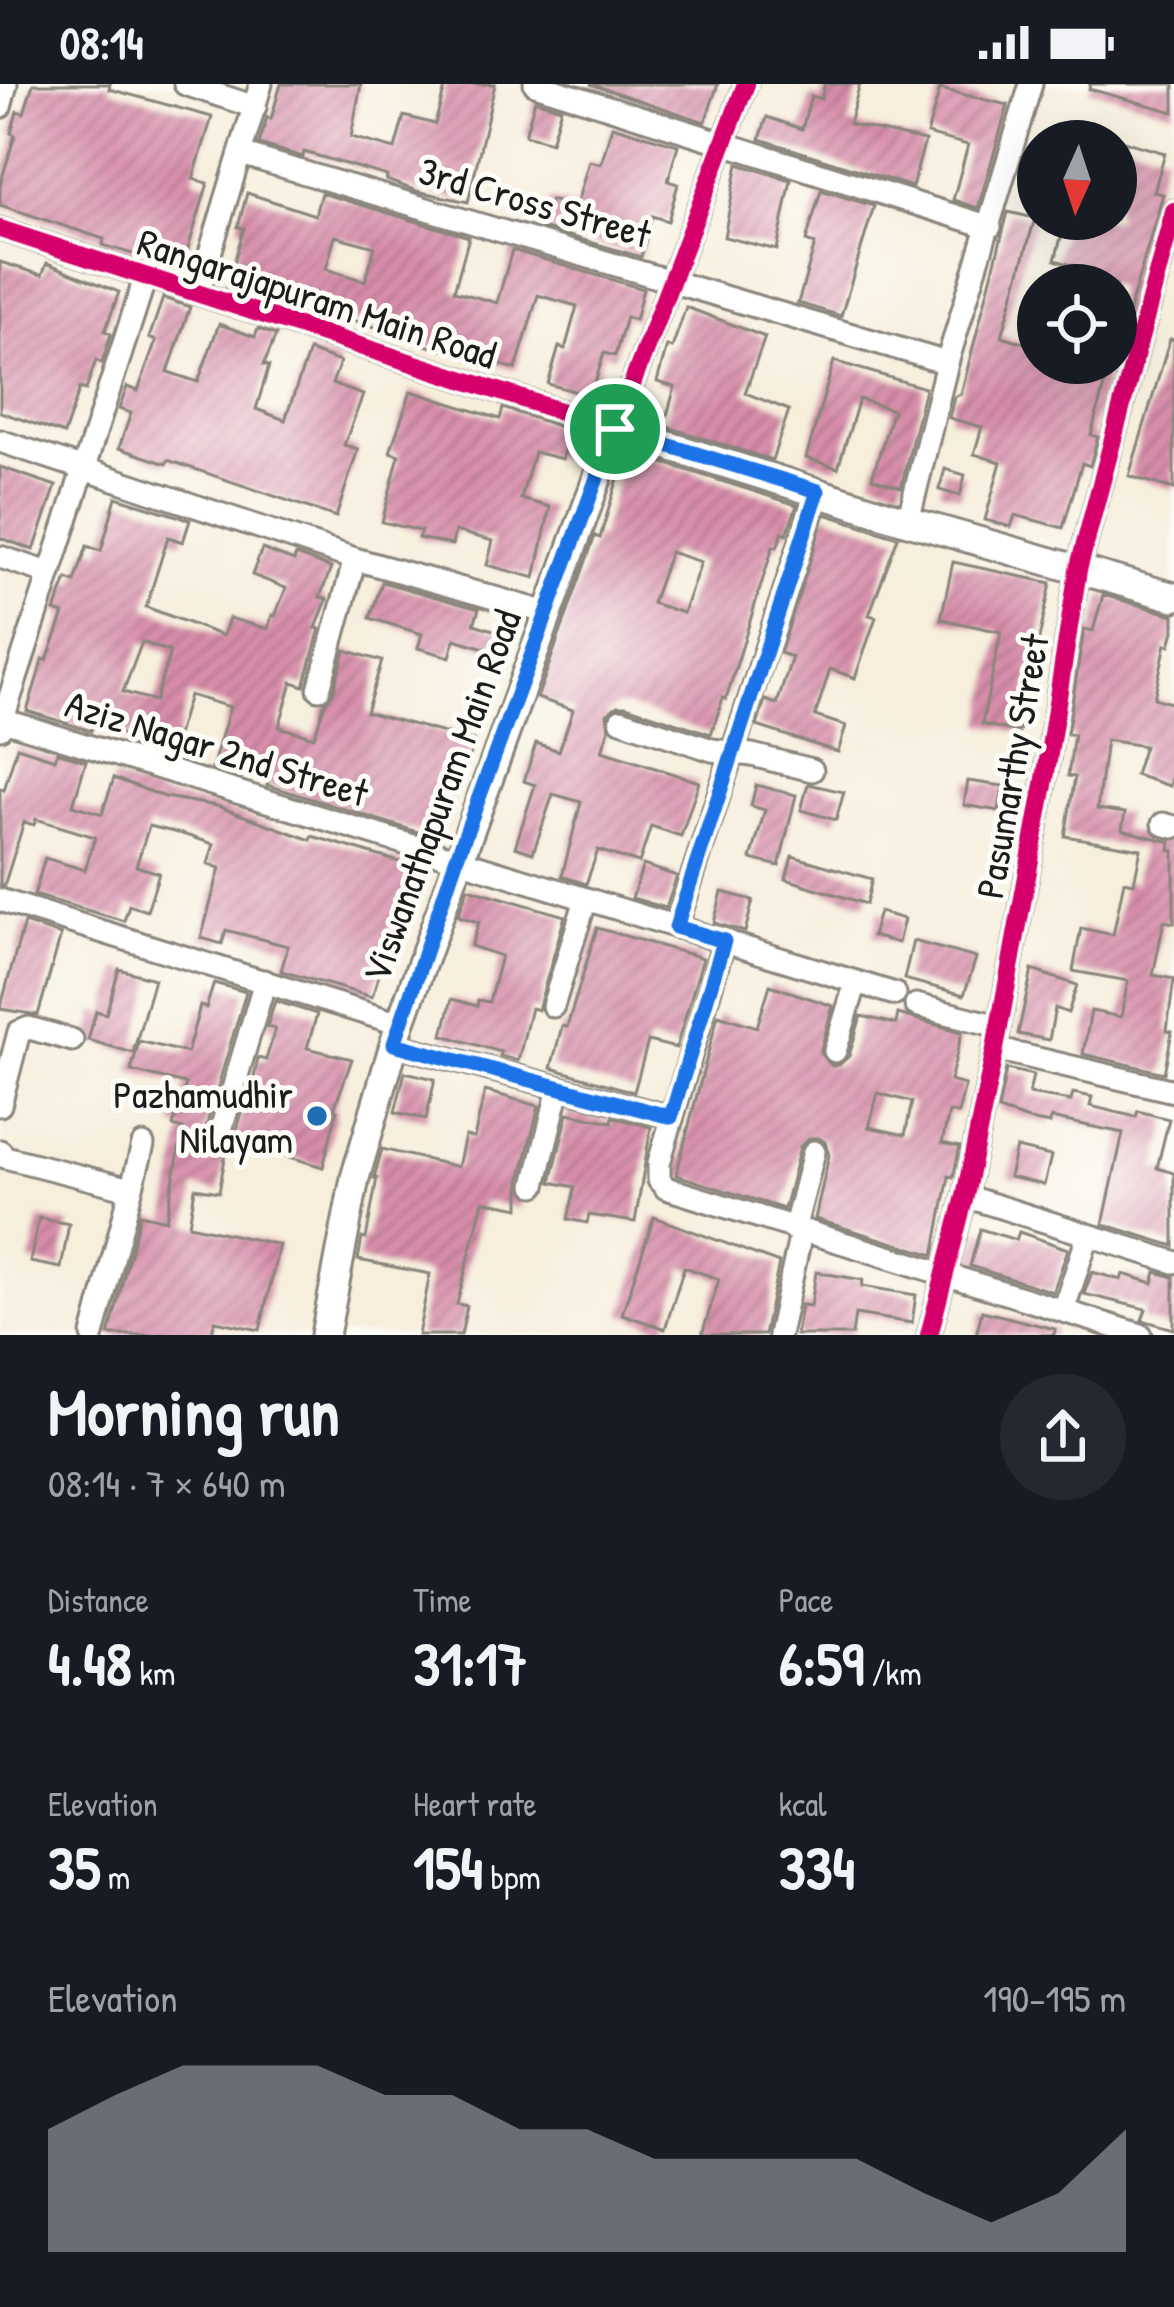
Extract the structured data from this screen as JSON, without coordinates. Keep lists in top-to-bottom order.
{
  "streets": {
    "main road": ["Rangarajapuram Main Road", "Viswanathapuram Main Road"],
    "street": ["3rd Cross Street", "Aziz Nagar 2nd Street", "Pasumarthy Street"]
  },
  "crossings": [
    ["Rangarajapuram Main Road", "Pasumarthy Street"],
    ["Rangarajapuram Main Road", "Viswanathapuram Main Road"],
    ["Aziz Nagar 2nd Street", "Pasumarthy Street"],
    ["Aziz Nagar 2nd Street", "Viswanathapuram Main Road"]
  ],
  "places": ["Pazhamudhir Nilayam"],
  "north": "bottom",
  "page": {
    "status": "08:14",
    "heading": ["Morning run", "08:14 · 7 × 640 m"],
    "stats": [
      ["Distance", "4.48 km"],
      ["Time", "31:17"],
      ["Pace", "6:59 /km"],
      ["Elevation", "35 m"],
      ["Heart rate", "154 bpm"],
      ["kcal", "334"]
    ],
    "chart": ["Elevation", "190–195 m"]
  }
}
